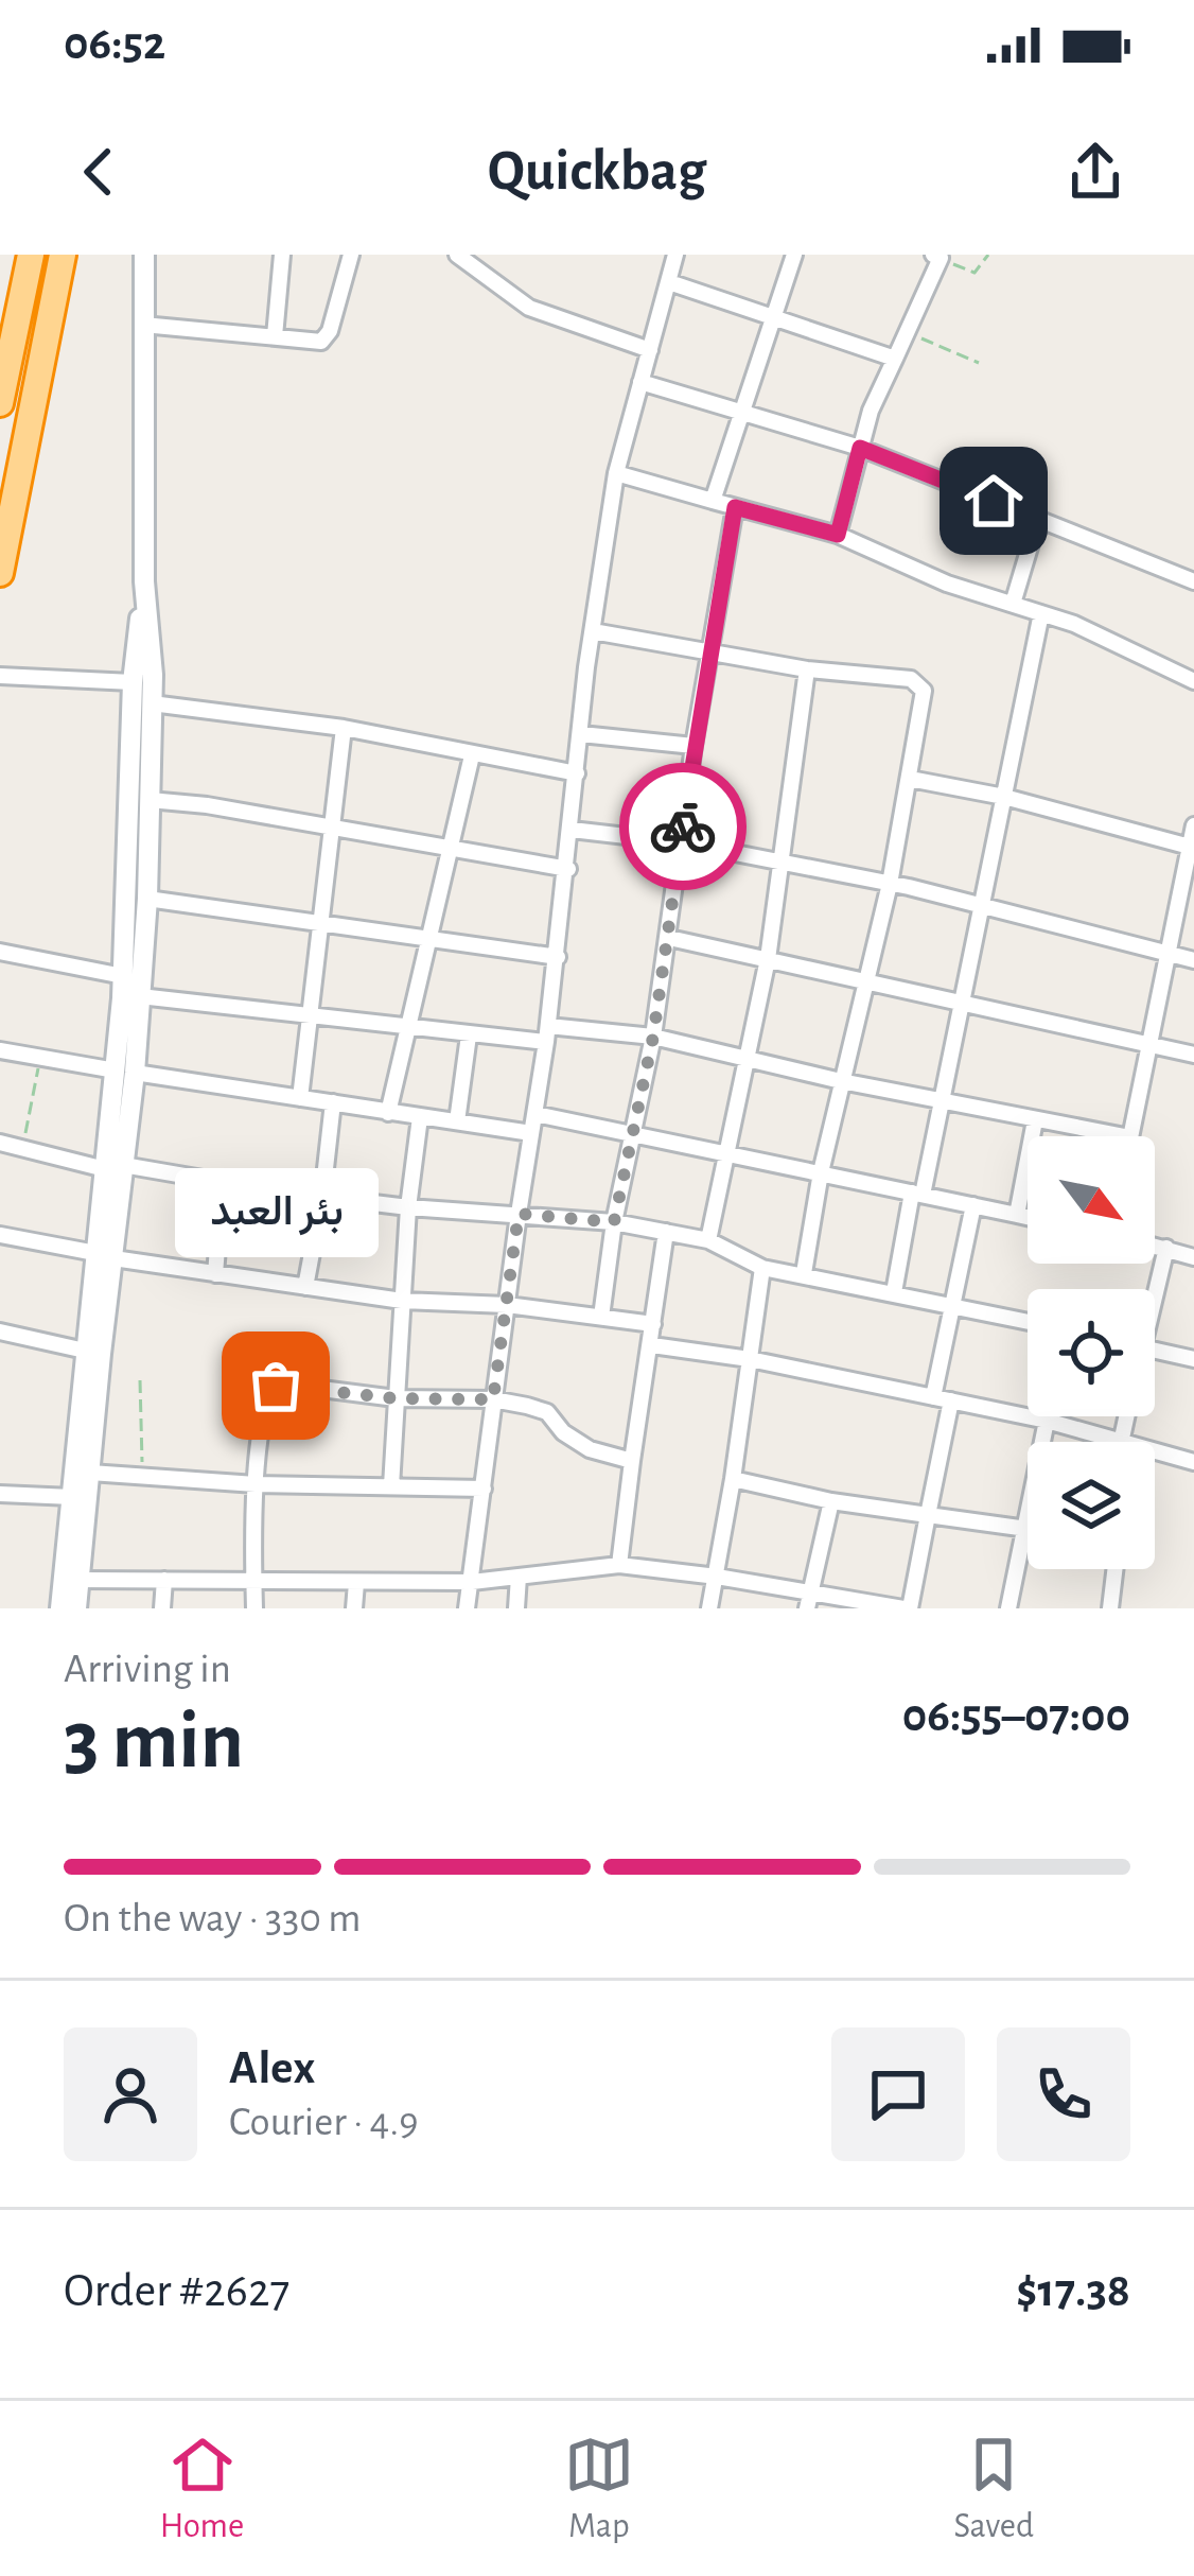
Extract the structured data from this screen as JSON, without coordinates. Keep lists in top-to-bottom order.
{
  "places": ["بئر العبد"],
  "north": "bottom right",
  "page": {
    "status": "06:52",
    "header": "Quickbag",
    "bubble": "بئر العبد",
    "heading": ["3 min", "Arriving in", "06:55–07:00"],
    "panel": [
      "Alex",
      "Courier · 4.9",
      "Order #2627",
      "$17.38"
    ],
    "bar": "On the way · 330 m",
    "tabs": ["Home", "Map", "Saved"]
  }
}
